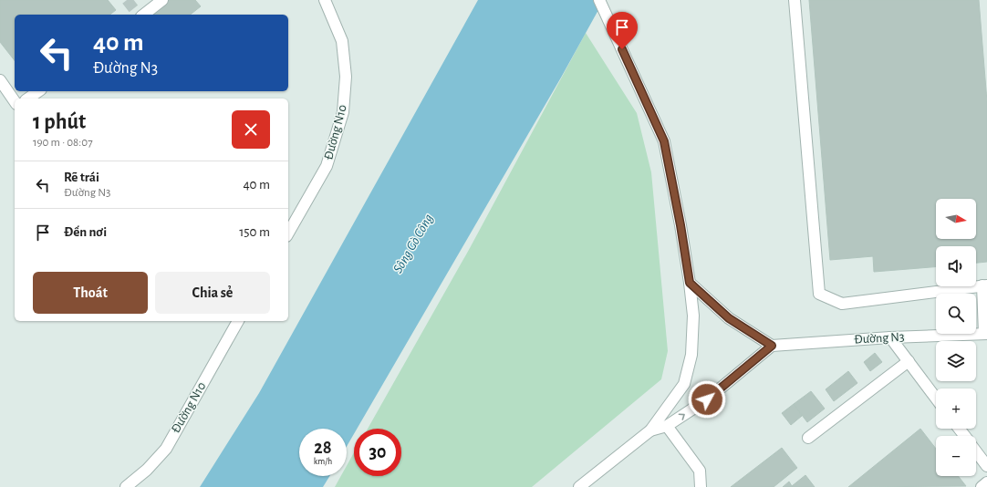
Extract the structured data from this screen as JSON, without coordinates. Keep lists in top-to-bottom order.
{
  "streets": {
    "street": ["Đường N10", "Đường N3"]
  },
  "water": ["Sông Gò Công"],
  "north": "right",
  "page": {
    "turn": ["40 m", "Đường N3"],
    "heading": ["1 phút", "190 m · 08:07"],
    "list": [
      {
        "name": "Rẽ trái",
        "note": "Đường N3",
        "value": "40 m"
      },
      {
        "name": "Đến nơi",
        "value": "150 m"
      }
    ],
    "map_buttons": ["+", "−"],
    "buttons": ["Thoát", "Chia sẻ"],
    "speed": "28 km/h",
    "limit": "30"
  }
}
